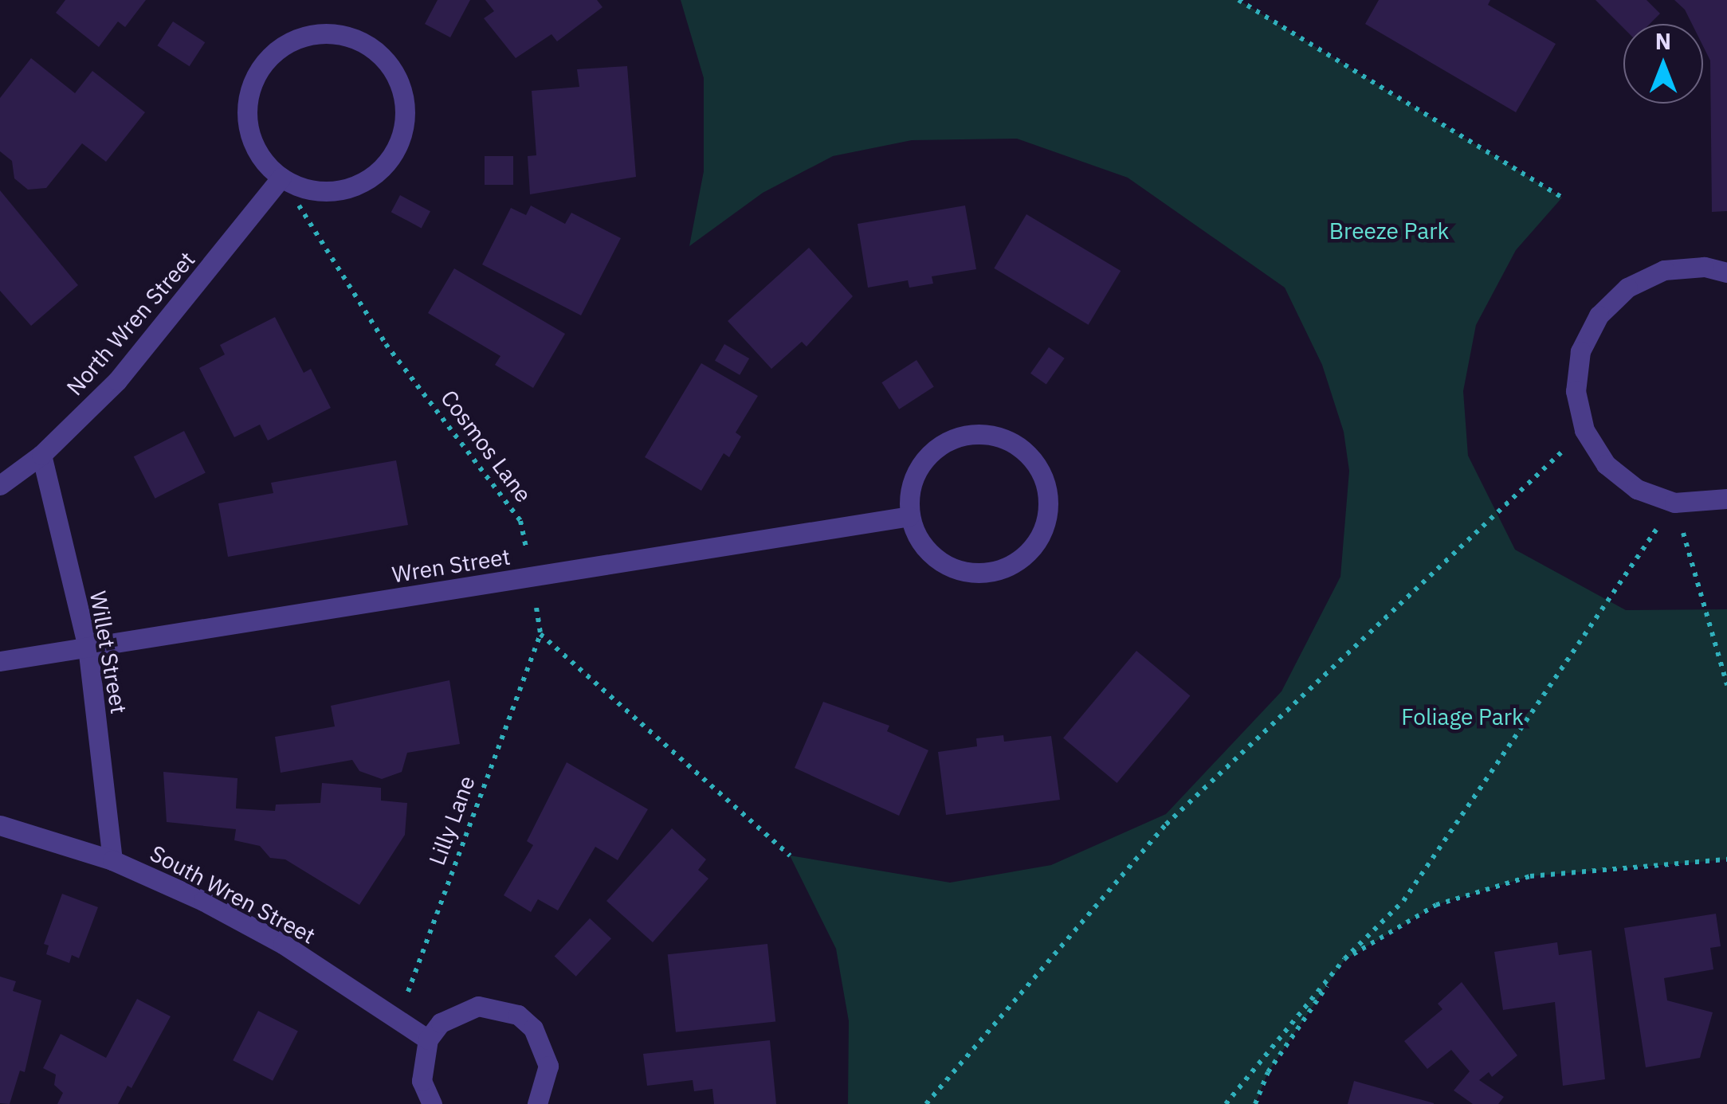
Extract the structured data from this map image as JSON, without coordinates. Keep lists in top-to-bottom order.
{
  "streets": {
    "street": [
      "North Wren Street",
      "Wren Street",
      "Willet Street",
      "South Wren Street"
    ],
    "path": ["Cosmos Lane", "Lilly Lane"]
  },
  "crossings": [
    ["North Wren Street", "Cosmos Lane"],
    ["North Wren Street", "Willet Street"],
    ["Cosmos Lane", "Wren Street"],
    ["Cosmos Lane", "Lilly Lane"],
    ["Wren Street", "Willet Street"],
    ["Willet Street", "South Wren Street"],
    ["Lilly Lane", "South Wren Street"]
  ],
  "parks": ["Breeze Park", "Foliage Park"],
  "north": "top"
}
